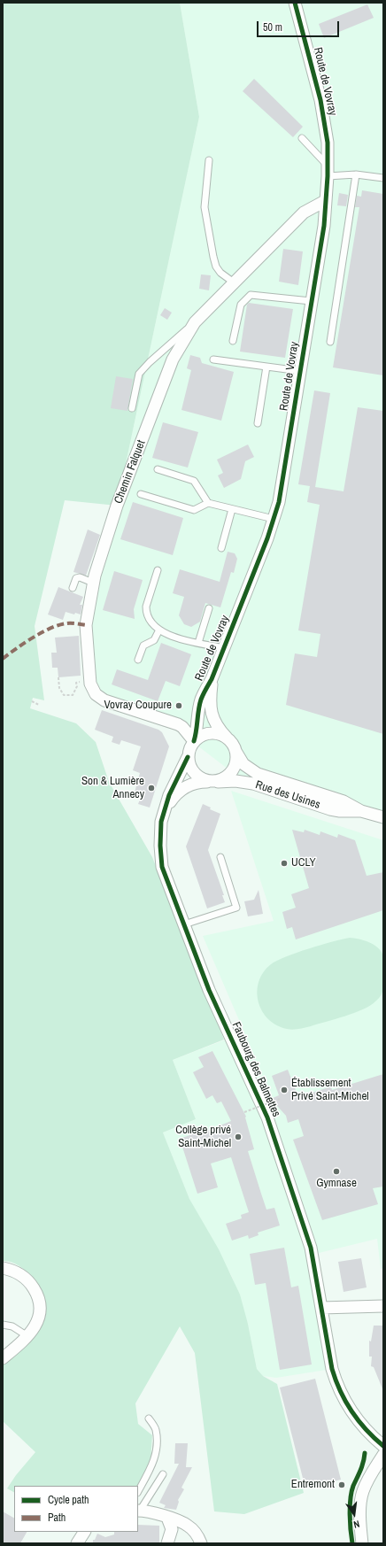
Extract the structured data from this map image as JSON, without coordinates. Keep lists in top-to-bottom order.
{
  "streets": {
    "street": [
      "Route de Vovray",
      "Chemin Falquet",
      "Rue des Usines",
      "Faubourg des Balmettes"
    ]
  },
  "crossings": [
    ["Route de Vovray", "Chemin Falquet"],
    ["Route de Vovray", "Rue des Usines"],
    ["Route de Vovray", "Faubourg des Balmettes"],
    ["Chemin Falquet", "Rue des Usines"],
    ["Chemin Falquet", "Faubourg des Balmettes"],
    ["Rue des Usines", "Faubourg des Balmettes"]
  ],
  "places": [
    "Vovray Coupure",
    "Son & Lumière Annecy",
    "UCLY",
    "Établissement Privé Saint-Michel",
    "Collège privé Saint-Michel",
    "Gymnase",
    "Entremont"
  ],
  "legend": ["Cycle path", "Path"],
  "scale_bar": "50 m",
  "north": "bottom"
}
